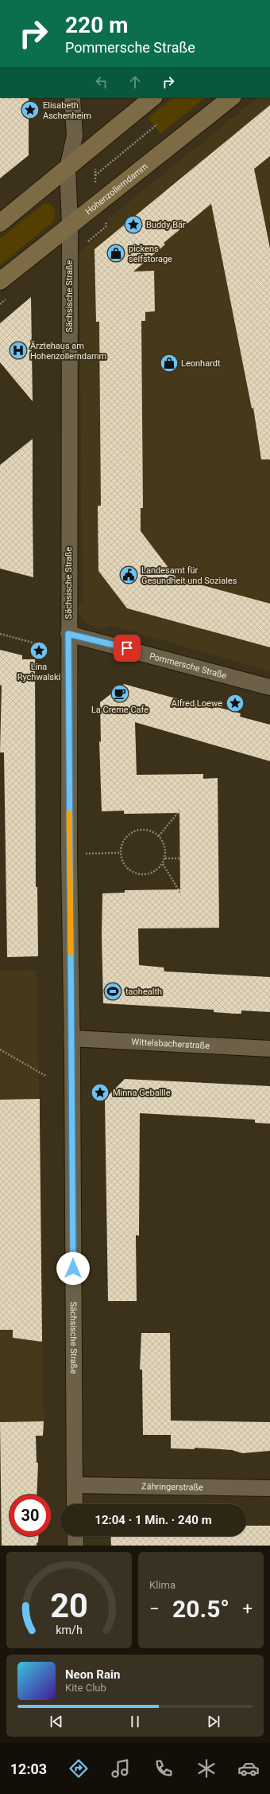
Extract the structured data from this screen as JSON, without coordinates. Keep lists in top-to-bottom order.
{
  "streets": {
    "main road": ["Hohenzollerndamm"],
    "street": [
      "Sächsische Straße",
      "Pommersche Straße",
      "Wittelsbacherstraße",
      "Zähringerstraße"
    ]
  },
  "crossings": [
    ["Hohenzollerndamm", "Sächsische Straße"],
    ["Sächsische Straße", "Pommersche Straße"],
    ["Sächsische Straße", "Wittelsbacherstraße"],
    ["Sächsische Straße", "Zähringerstraße"]
  ],
  "places": {
    "place": [
      "Elisabeth Aschenheim",
      "Buddy Bär",
      "Lina Rychwalski",
      "Alfred Loewe",
      "Minna Geballle"
    ],
    "shop": ["pickens selfstorage", "Leonhardt"],
    "hospital": ["Ärztehaus am Hohenzollerndamm"],
    "public building": ["Landesamt für Gesundheit und Soziales"],
    "cafe": ["La Creme Cafe"],
    "sports": ["taohealth"]
  },
  "page": {
    "turn": ["220 m", "Pommersche Straße"],
    "limit": "30",
    "trip": "12:04 · 1 Min. · 240 m",
    "tile": "Klima",
    "heat": ["−", "20.5°", "+"],
    "song": ["Neon Rain", "Kite Club"],
    "tabs": "12:03",
    "gauge": ["20", "km/h"]
  }
}
